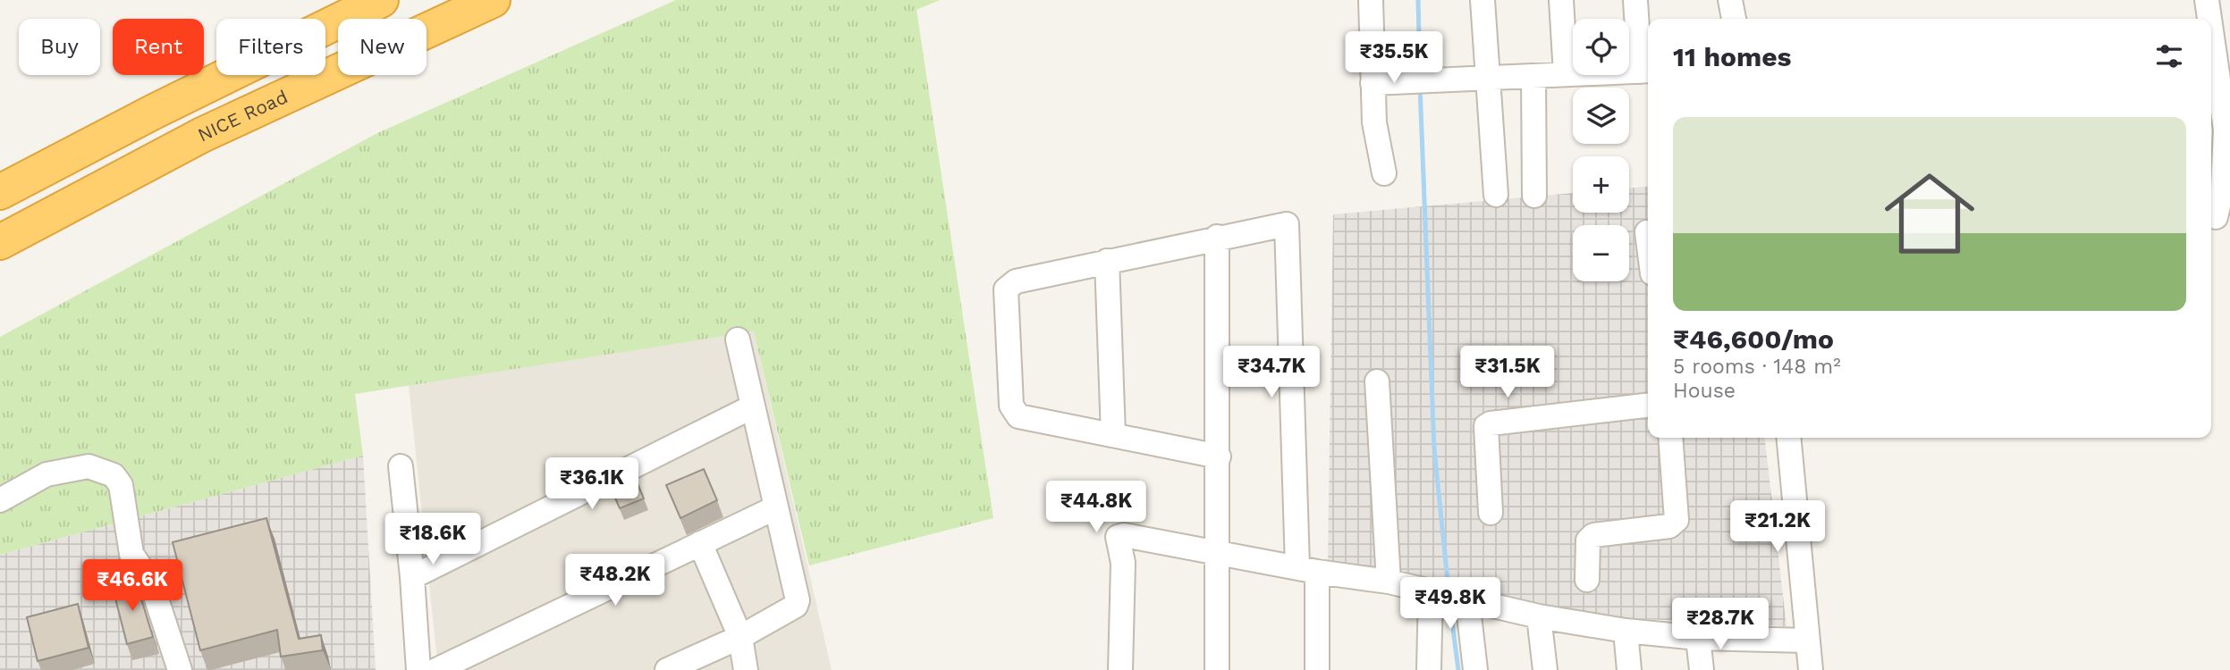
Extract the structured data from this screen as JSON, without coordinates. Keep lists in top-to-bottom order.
{
  "streets": {
    "highway": ["NICE Road"]
  },
  "page": {
    "map_buttons": ["+", "−"],
    "chip": [
      "Buy",
      "Rent",
      "Filters",
      "New"
    ],
    "heading": "11 homes",
    "price": [
      "₹35.5K",
      "₹34.7K",
      "₹31.5K",
      "₹36.1K",
      "₹44.8K",
      "₹21.2K",
      "₹18.6K",
      "₹48.2K",
      "₹46.6K",
      "₹49.8K",
      "₹28.7K"
    ],
    "list": [
      {
        "name": "₹46,600/mo",
        "note": "5 rooms · 148 m² · House"
      }
    ]
  }
}
